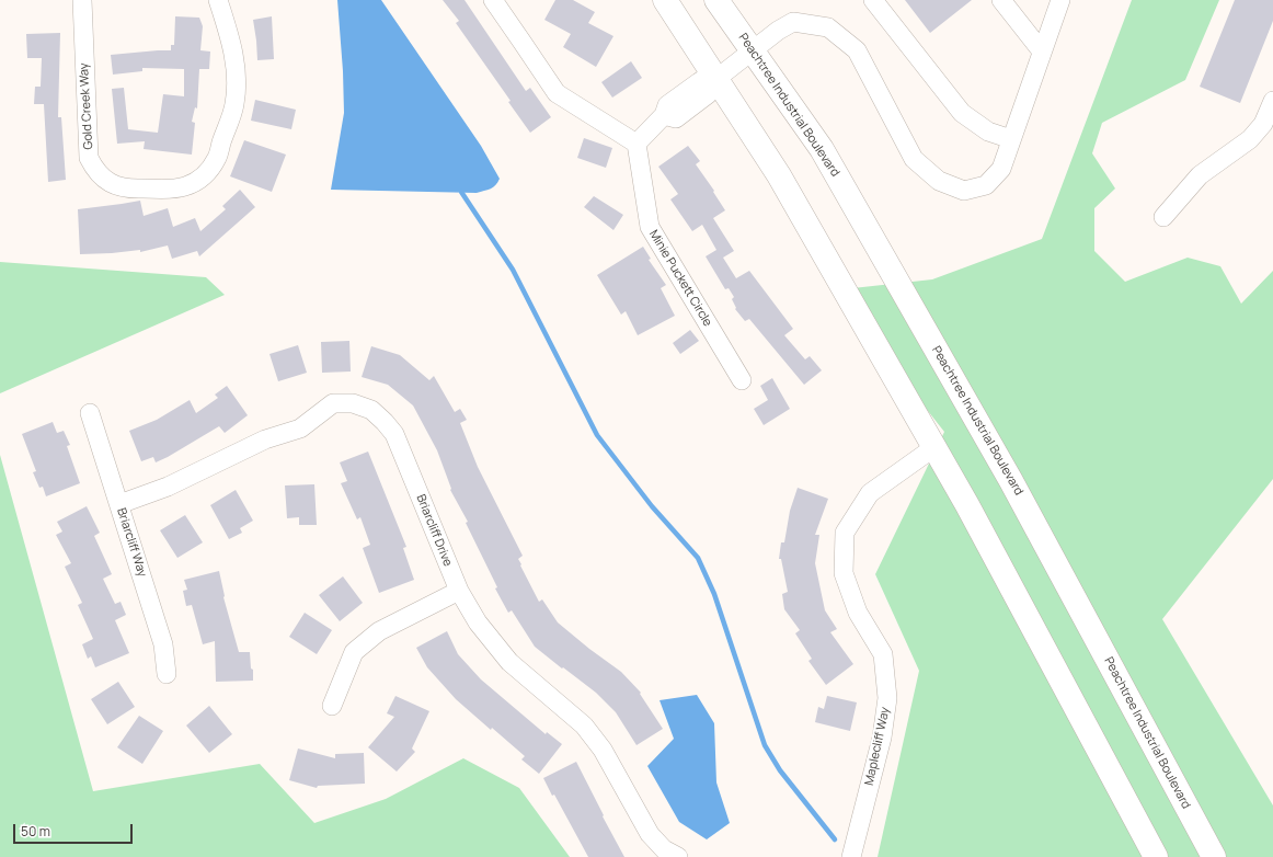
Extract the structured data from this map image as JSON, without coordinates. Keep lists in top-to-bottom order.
{
  "streets": {
    "main road": ["Peachtree Industrial Boulevard"],
    "street": [
      "Gold Creek Way",
      "Minie Puckett Circle",
      "Briarcliff Drive",
      "Briarcliff Way",
      "Maplecliff Way"
    ]
  },
  "crossings": [
    ["Briarcliff Drive", "Briarcliff Way"]
  ],
  "scale_bar": "50 m"
}
